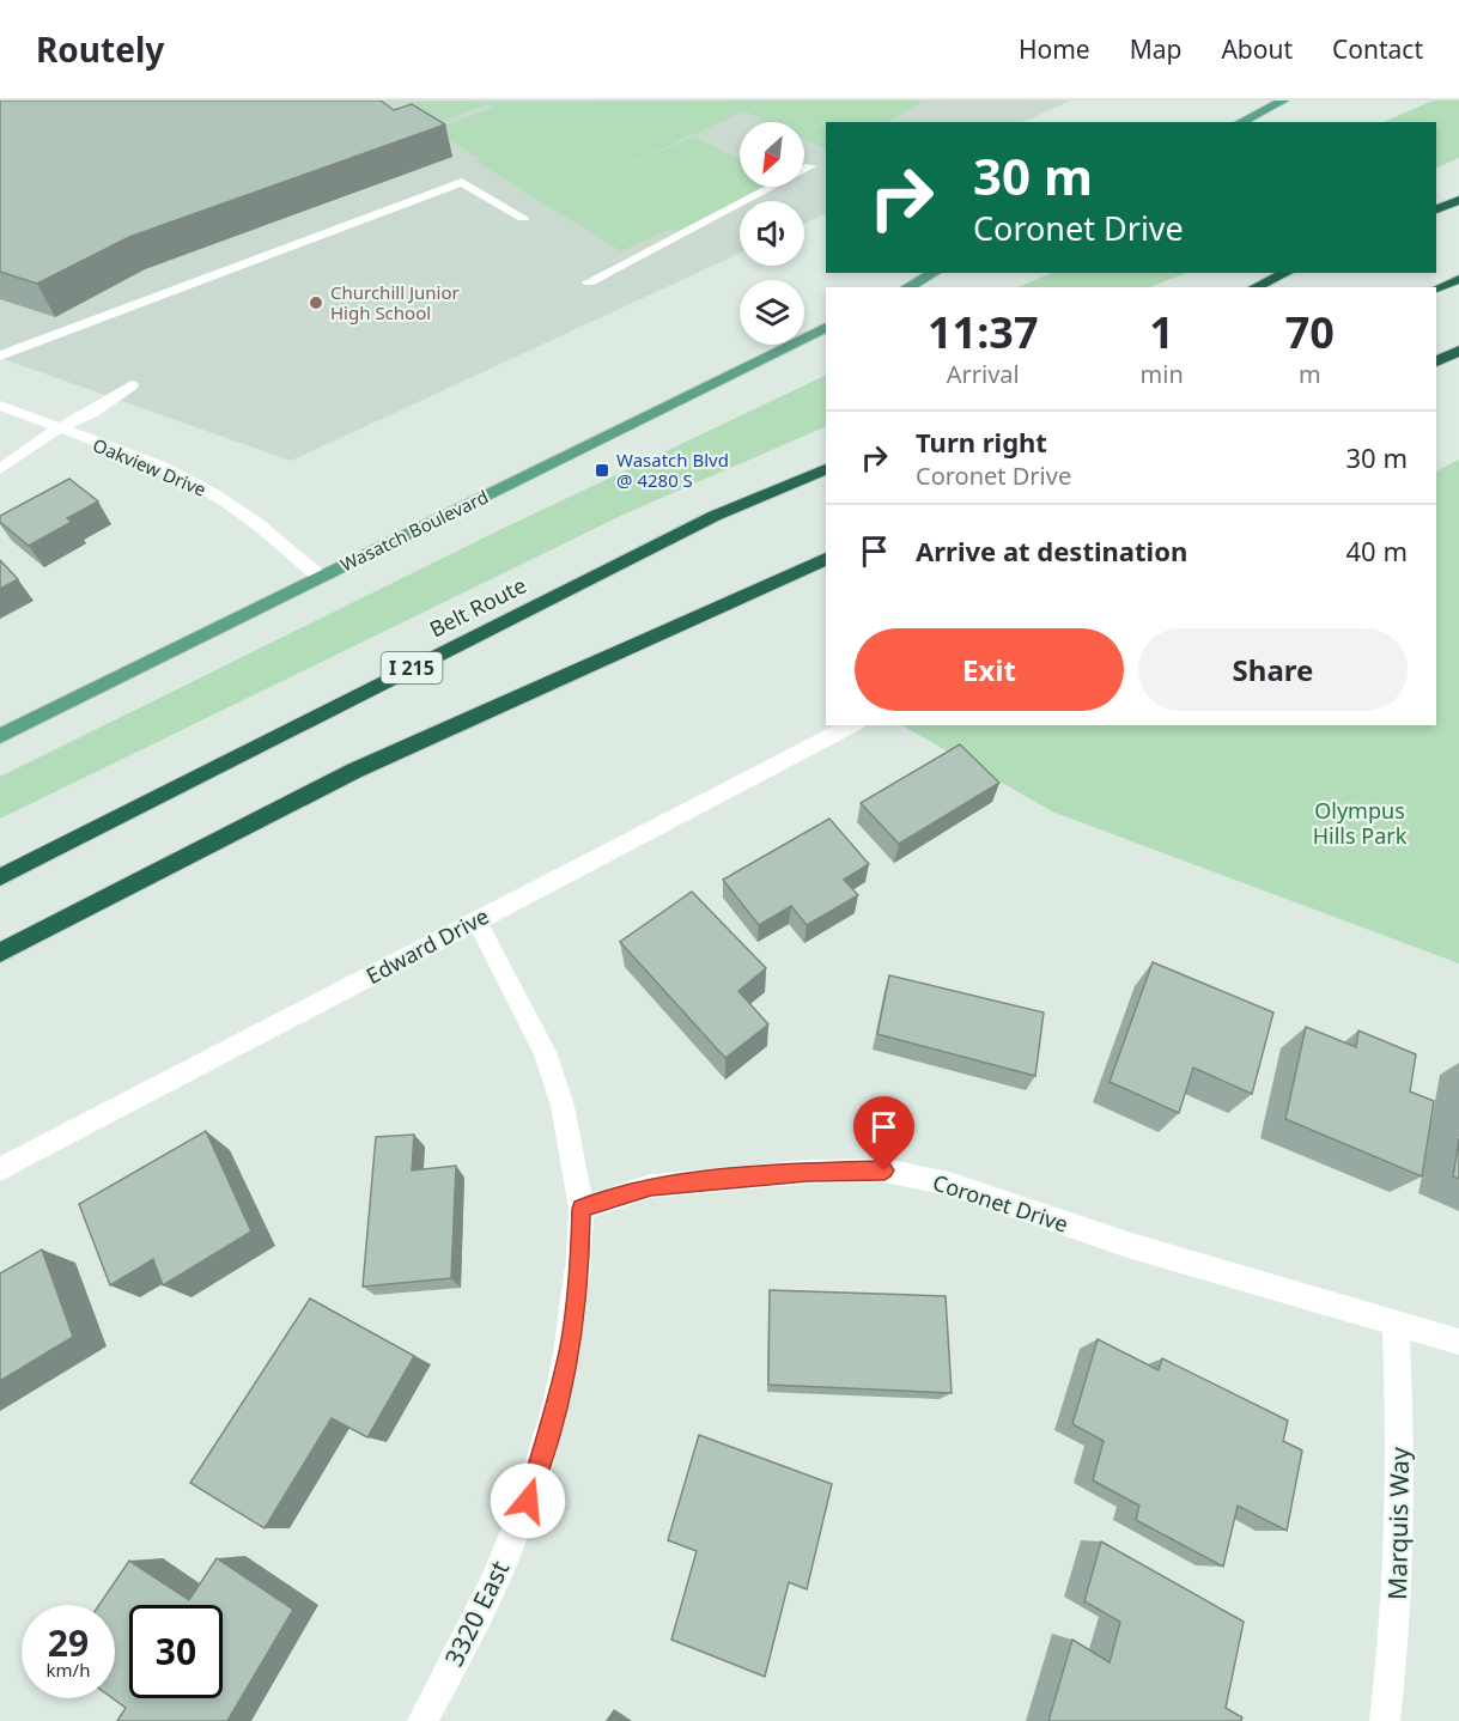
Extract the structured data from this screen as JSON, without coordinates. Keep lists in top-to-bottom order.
{
  "streets": {
    "highway": ["Belt Route", "I 215"],
    "main road": ["Wasatch Boulevard"],
    "street": [
      "Oakview Drive",
      "Edward Drive",
      "Coronet Drive",
      "Marquis Way",
      "3320 East"
    ]
  },
  "crossings": [
    ["Oakview Drive", "Wasatch Boulevard"],
    ["Coronet Drive", "Marquis Way"],
    ["Coronet Drive", "3320 East"]
  ],
  "parks": ["Olympus Hills Park"],
  "places": {
    "other": ["Churchill Junior High School"],
    "transit": ["Wasatch Blvd @ 4280 S"]
  },
  "north": "bottom left",
  "page": {
    "header": "Routely",
    "nav": [
      "Home",
      "Map",
      "About",
      "Contact"
    ],
    "turn": ["30 m", "Coronet Drive"],
    "eta": [
      "11:37",
      "Arrival",
      "1",
      "min",
      "70",
      "m"
    ],
    "list": [
      {
        "name": "Turn right",
        "note": "Coronet Drive",
        "value": "30 m"
      },
      {
        "name": "Arrive at destination",
        "value": "40 m"
      }
    ],
    "buttons": ["Exit", "Share"],
    "speed": "29 km/h",
    "limit": "30"
  }
}
